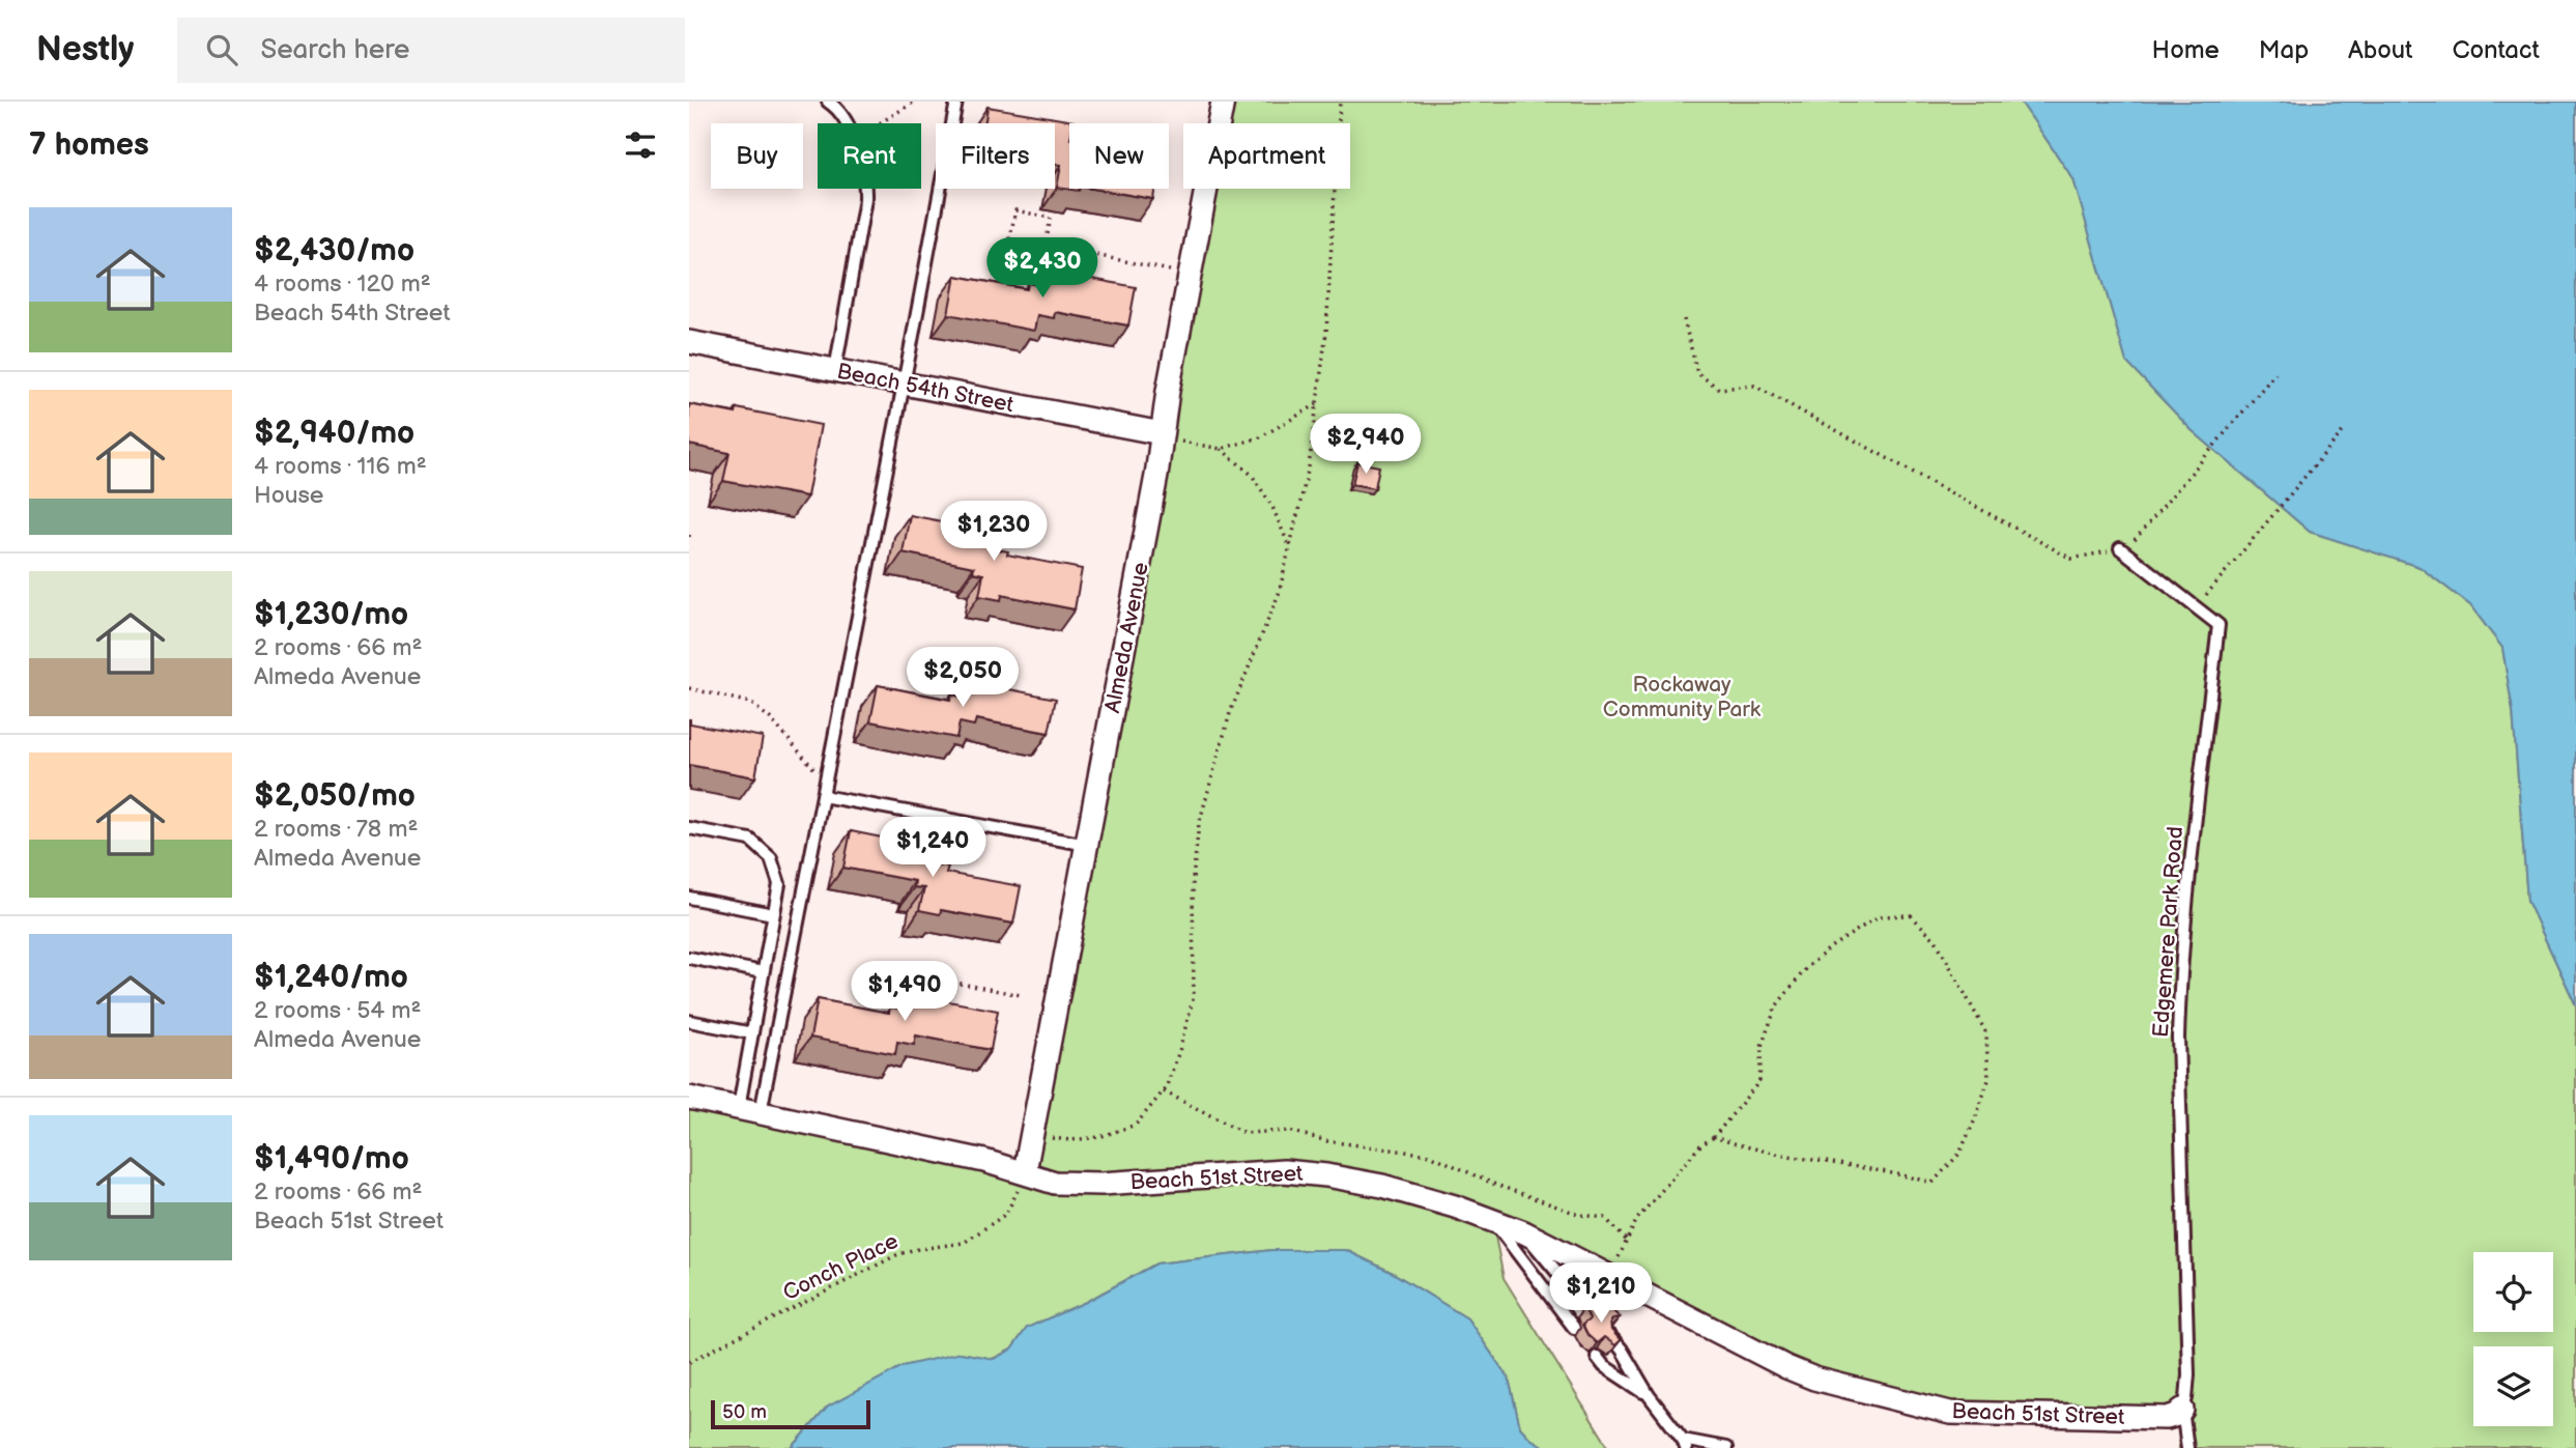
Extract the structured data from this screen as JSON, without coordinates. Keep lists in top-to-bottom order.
{
  "streets": {
    "street": ["Beach 54th Street", "Almeda Avenue", "Beach 51st Street"],
    "lane": ["Edgemere Park Road"],
    "path": ["Conch Place"]
  },
  "crossings": [
    ["Beach 54th Street", "Almeda Avenue"],
    ["Almeda Avenue", "Beach 51st Street"],
    ["Almeda Avenue", "Conch Place"],
    ["Edgemere Park Road", "Beach 51st Street"],
    ["Beach 51st Street", "Conch Place"]
  ],
  "parks": ["Rockaway Community Park"],
  "scale_bar": "50 m",
  "page": {
    "header": "Nestly",
    "search": "Search here",
    "nav": [
      "Home",
      "Map",
      "About",
      "Contact"
    ],
    "heading": "7 homes",
    "chip": [
      "Buy",
      "Rent",
      "Filters",
      "New",
      "Apartment"
    ],
    "list": [
      {
        "name": "$2,430/mo",
        "note": "4 rooms · 120 m² · Beach 54th Street"
      },
      {
        "name": "$2,940/mo",
        "note": "4 rooms · 116 m² · House"
      },
      {
        "name": "$1,230/mo",
        "note": "2 rooms · 66 m² · Almeda Avenue"
      },
      {
        "name": "$2,050/mo",
        "note": "2 rooms · 78 m² · Almeda Avenue"
      },
      {
        "name": "$1,240/mo",
        "note": "2 rooms · 54 m² · Almeda Avenue"
      },
      {
        "name": "$1,490/mo",
        "note": "2 rooms · 66 m² · Beach 51st Street"
      }
    ],
    "price": [
      "$2,430",
      "$2,940",
      "$1,230",
      "$2,050",
      "$1,240",
      "$1,490",
      "$1,210"
    ],
    "scale": "50 m"
  }
}
